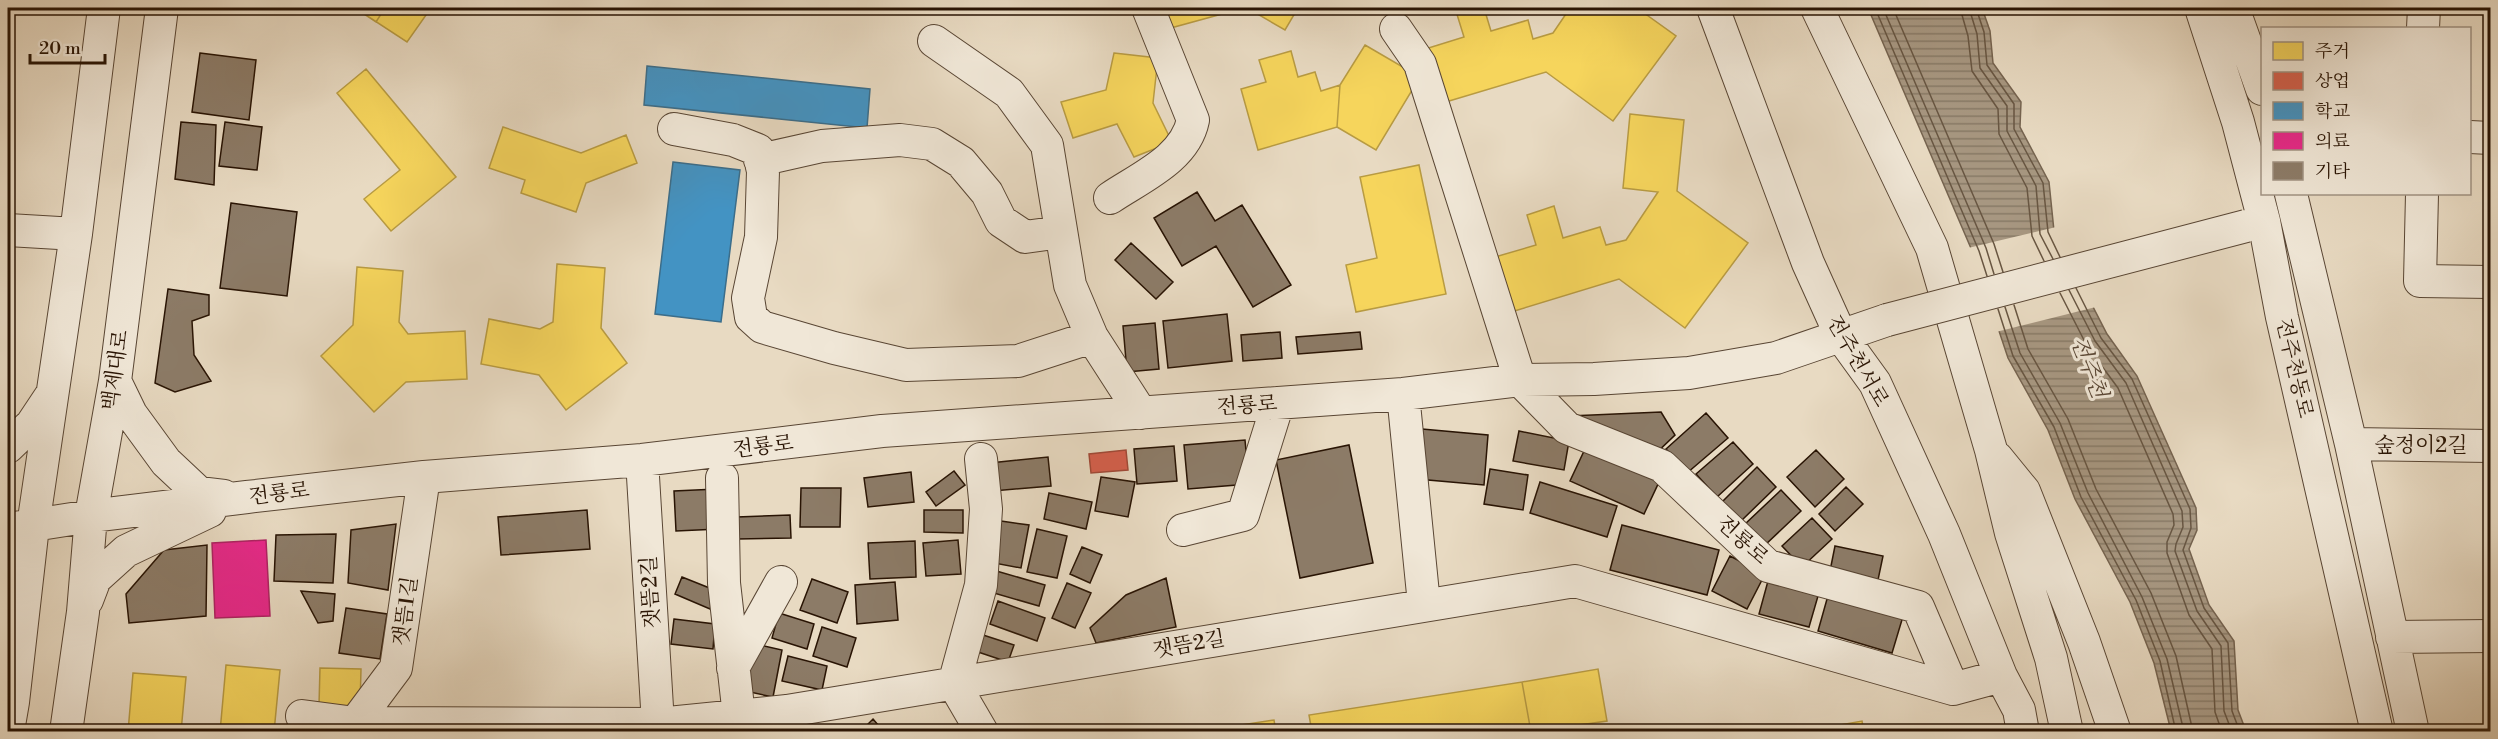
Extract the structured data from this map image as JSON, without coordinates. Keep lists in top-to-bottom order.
{
  "streets": {
    "street": [
      "전주천서로",
      "전주천동로",
      "백제대로",
      "전룡로",
      "숲정이2길",
      "잿뜸2길",
      "잿뜸1길"
    ]
  },
  "crossings": [
    ["전주천서로", "전룡로"],
    ["전주천동로", "전룡로"],
    ["전주천동로", "숲정이2길"],
    ["백제대로", "전룡로"],
    ["전룡로", "잿뜸2길"],
    ["전룡로", "잿뜸1길"],
    ["잿뜸2길", "잿뜸1길"]
  ],
  "water": ["전주천"],
  "legend": [
    "주거",
    "상업",
    "학교",
    "의료",
    "기타"
  ],
  "scale_bar": "20 m"
}
